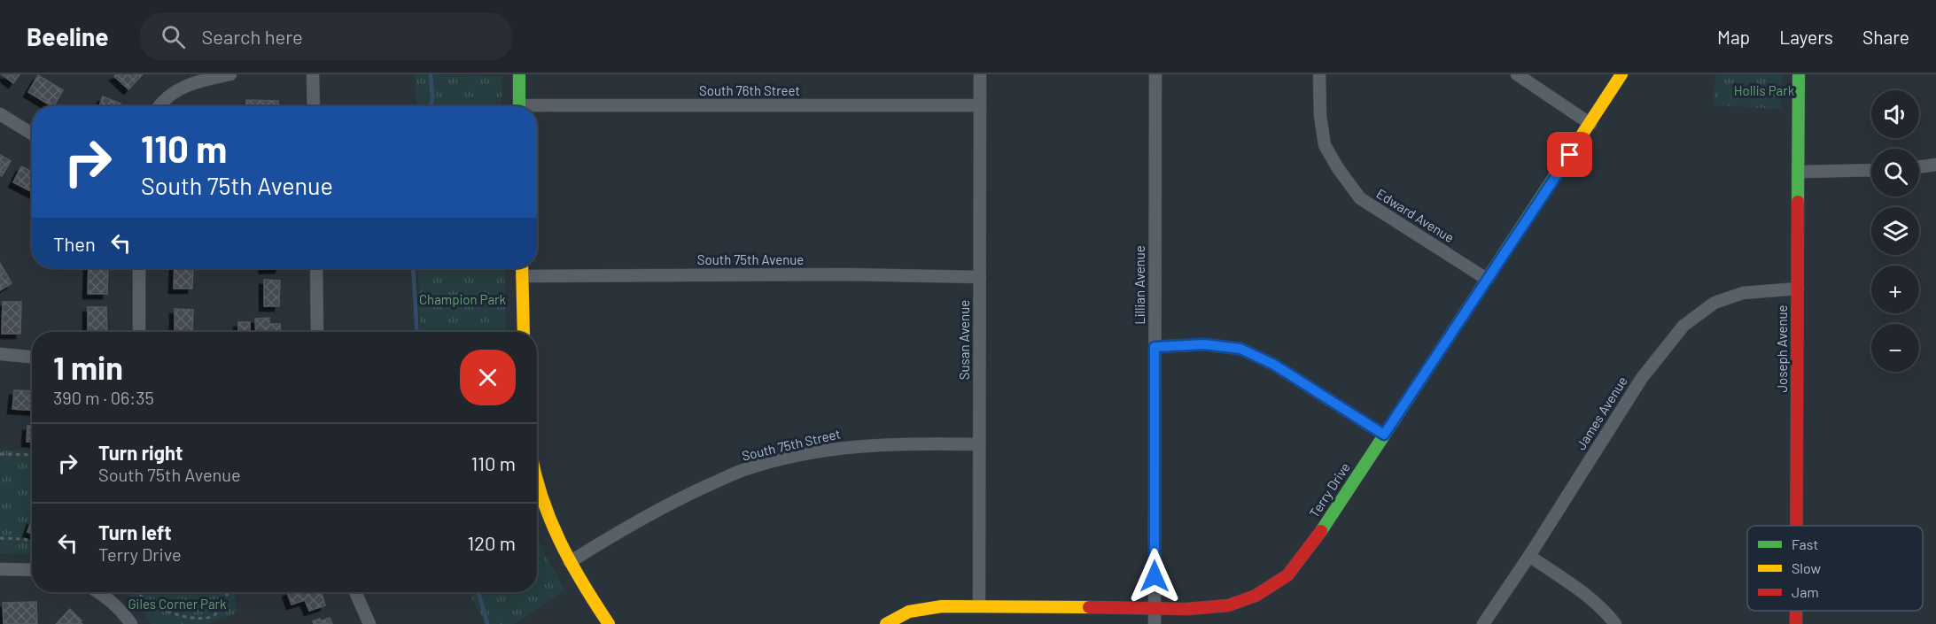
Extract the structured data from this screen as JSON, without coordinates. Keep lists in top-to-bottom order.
{
  "streets": {
    "street": [
      "South 76th Street",
      "Edward Avenue",
      "South 75th Avenue",
      "Lillian Avenue",
      "Susan Avenue",
      "Joseph Avenue",
      "James Avenue",
      "South 75th Street",
      "Terry Drive"
    ]
  },
  "crossings": [
    ["South 76th Street", "Susan Avenue"],
    ["Edward Avenue", "Terry Drive"],
    ["South 75th Avenue", "Susan Avenue"],
    ["Lillian Avenue", "Terry Drive"],
    ["Susan Avenue", "South 75th Street"],
    ["Susan Avenue", "Terry Drive"],
    ["Joseph Avenue", "James Avenue"]
  ],
  "parks": ["Hollis Park", "Champion Park", "Giles Corner Park"],
  "legend": ["Fast", "Slow", "Jam"],
  "page": {
    "header": "Beeline",
    "search": "Search here",
    "nav": ["Map", "Layers", "Share"],
    "map_buttons": ["+", "−"],
    "turn": ["110 m", "South 75th Avenue"],
    "then": "Then",
    "heading": ["1 min", "390 m · 06:35"],
    "list": [
      {
        "name": "Turn right",
        "note": "South 75th Avenue",
        "value": "110 m"
      },
      {
        "name": "Turn left",
        "note": "Terry Drive",
        "value": "120 m"
      }
    ]
  }
}
